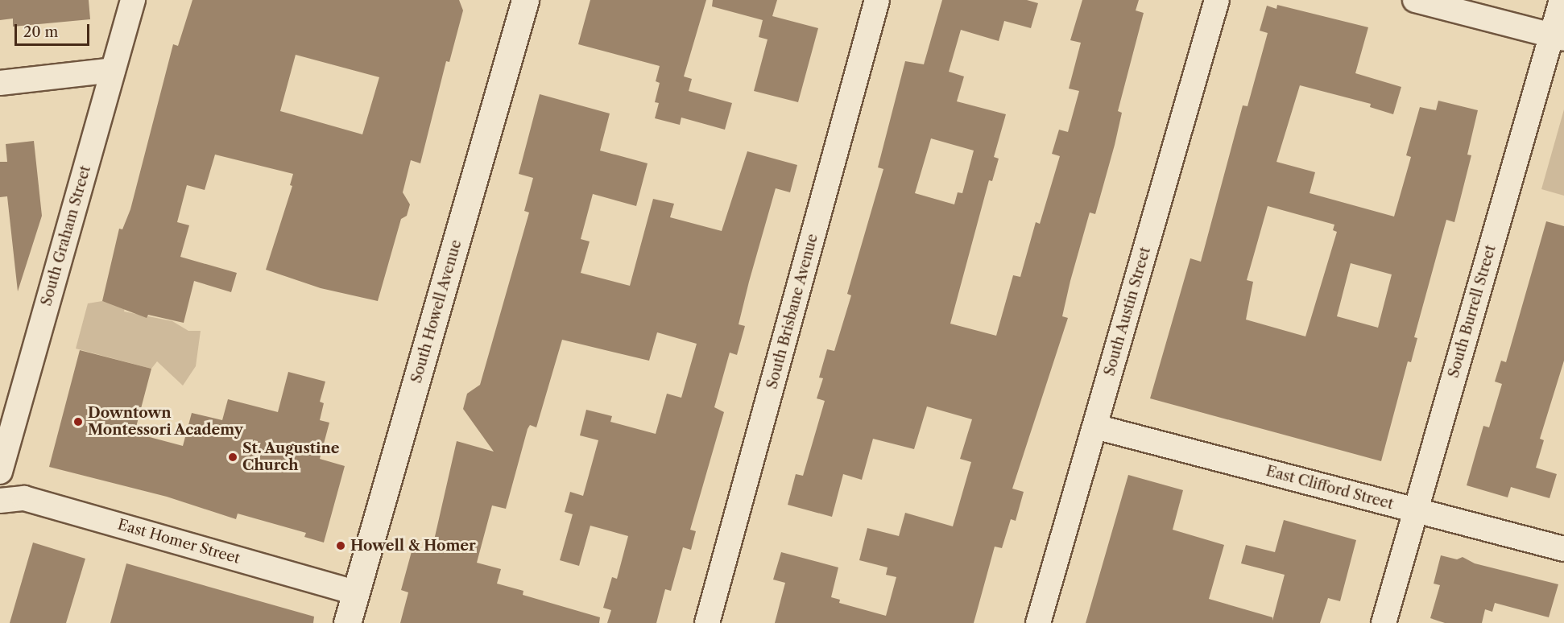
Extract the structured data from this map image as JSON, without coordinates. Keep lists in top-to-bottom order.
{
  "streets": {
    "street": [
      "South Graham Street",
      "South Howell Avenue",
      "South Brisbane Avenue",
      "South Austin Street",
      "South Burrell Street",
      "East Clifford Street",
      "East Homer Street"
    ]
  },
  "crossings": [
    ["South Howell Avenue", "East Homer Street"],
    ["South Austin Street", "East Clifford Street"],
    ["South Burrell Street", "East Clifford Street"]
  ],
  "places": ["Downtown Montessori Academy", "St. Augustine Church", "Howell & Homer"],
  "scale_bar": "20 m"
}
